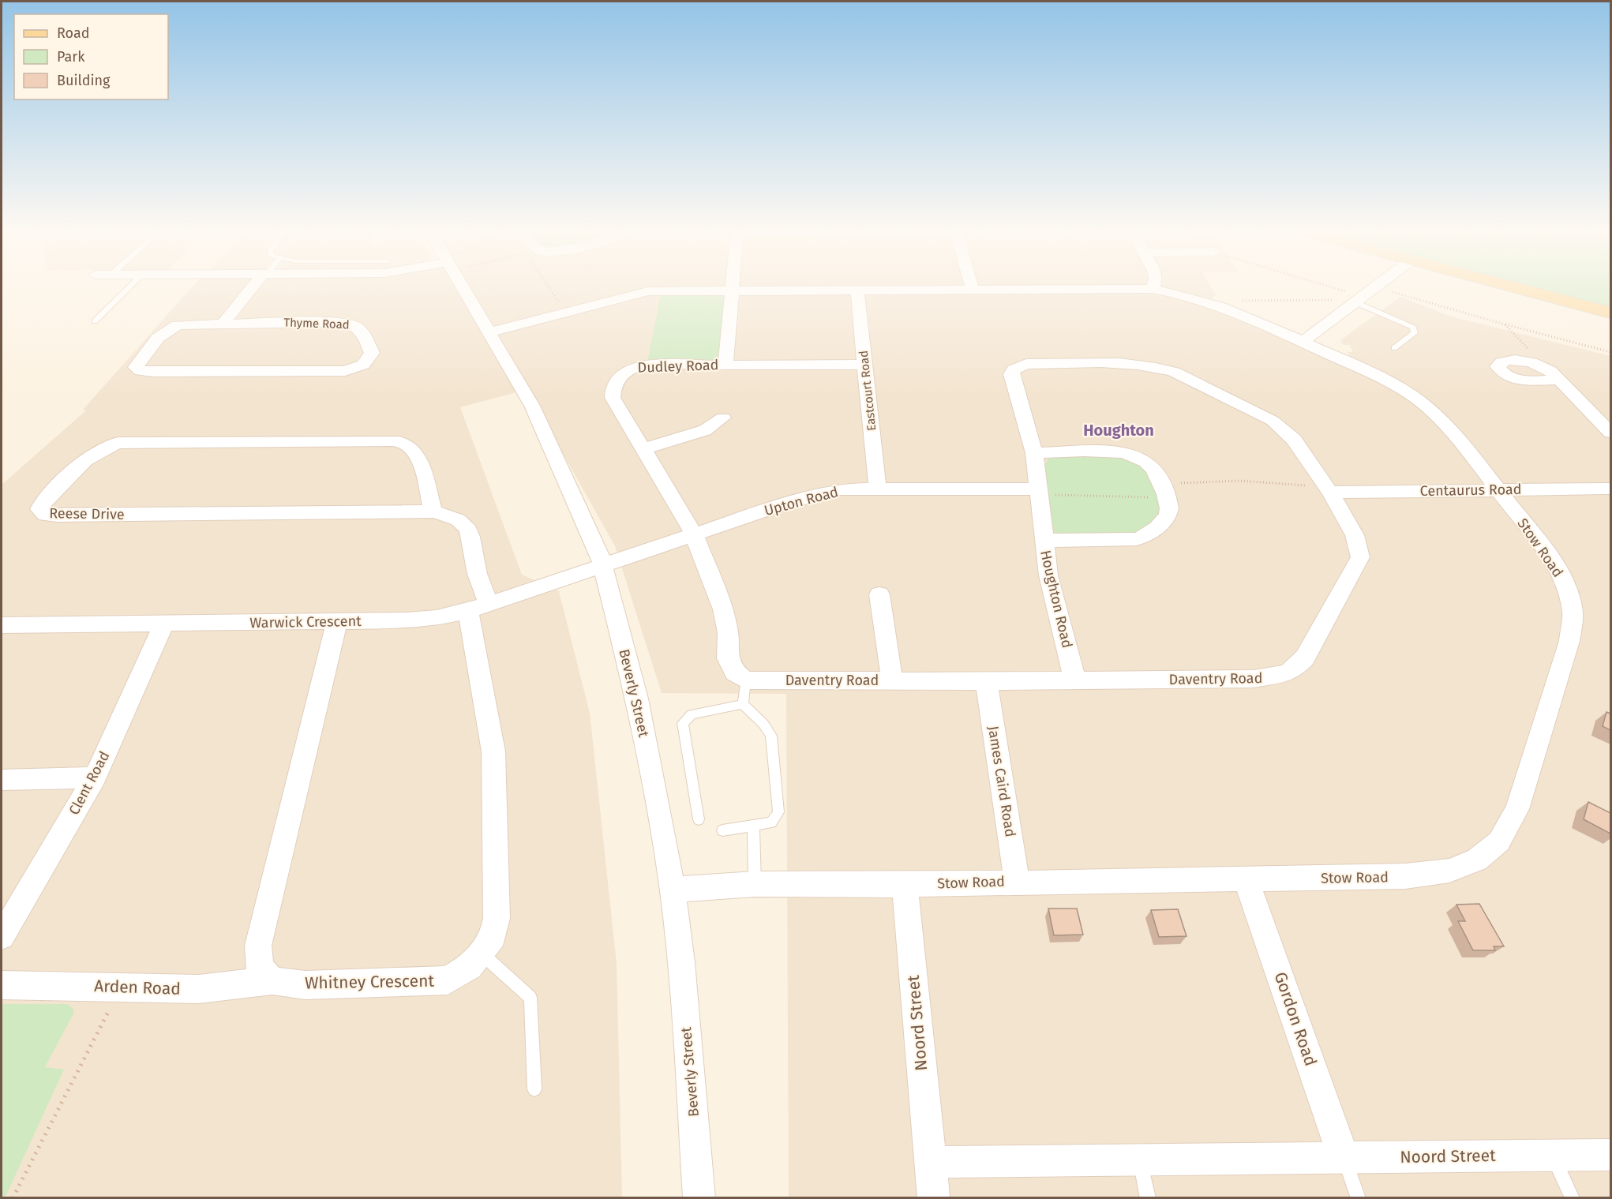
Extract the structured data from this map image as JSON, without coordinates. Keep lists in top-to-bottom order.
{
  "streets": {
    "street": [
      "Thyme Road",
      "Dudley Road",
      "Eastcourt Road",
      "Centaurus Road",
      "Upton Road",
      "Reese Drive",
      "Stow Road",
      "Houghton Road",
      "Warwick Crescent",
      "Daventry Road",
      "Beverly Street",
      "James Caird Road",
      "Clent Road",
      "Whitney Crescent",
      "Arden Road",
      "Gordon Road",
      "Noord Street"
    ]
  },
  "crossings": [
    ["Dudley Road", "Eastcourt Road"],
    ["Dudley Road", "Upton Road"],
    ["Eastcourt Road", "Upton Road"],
    ["Eastcourt Road", "Stow Road"],
    ["Centaurus Road", "Stow Road"],
    ["Centaurus Road", "Daventry Road"],
    ["Upton Road", "Houghton Road"],
    ["Upton Road", "Warwick Crescent"],
    ["Upton Road", "Daventry Road"],
    ["Upton Road", "Beverly Street"],
    ["Reese Drive", "Warwick Crescent"],
    ["Reese Drive", "Whitney Crescent"],
    ["Stow Road", "Beverly Street"],
    ["Stow Road", "James Caird Road"],
    ["Stow Road", "Gordon Road"],
    ["Stow Road", "Noord Street"],
    ["Houghton Road", "Daventry Road"],
    ["Warwick Crescent", "Beverly Street"],
    ["Warwick Crescent", "Clent Road"],
    ["Warwick Crescent", "Whitney Crescent"],
    ["Daventry Road", "James Caird Road"],
    ["Whitney Crescent", "Arden Road"],
    ["Gordon Road", "Noord Street"]
  ],
  "districts": ["Houghton"],
  "legend": ["Road", "Park", "Building"]
}
